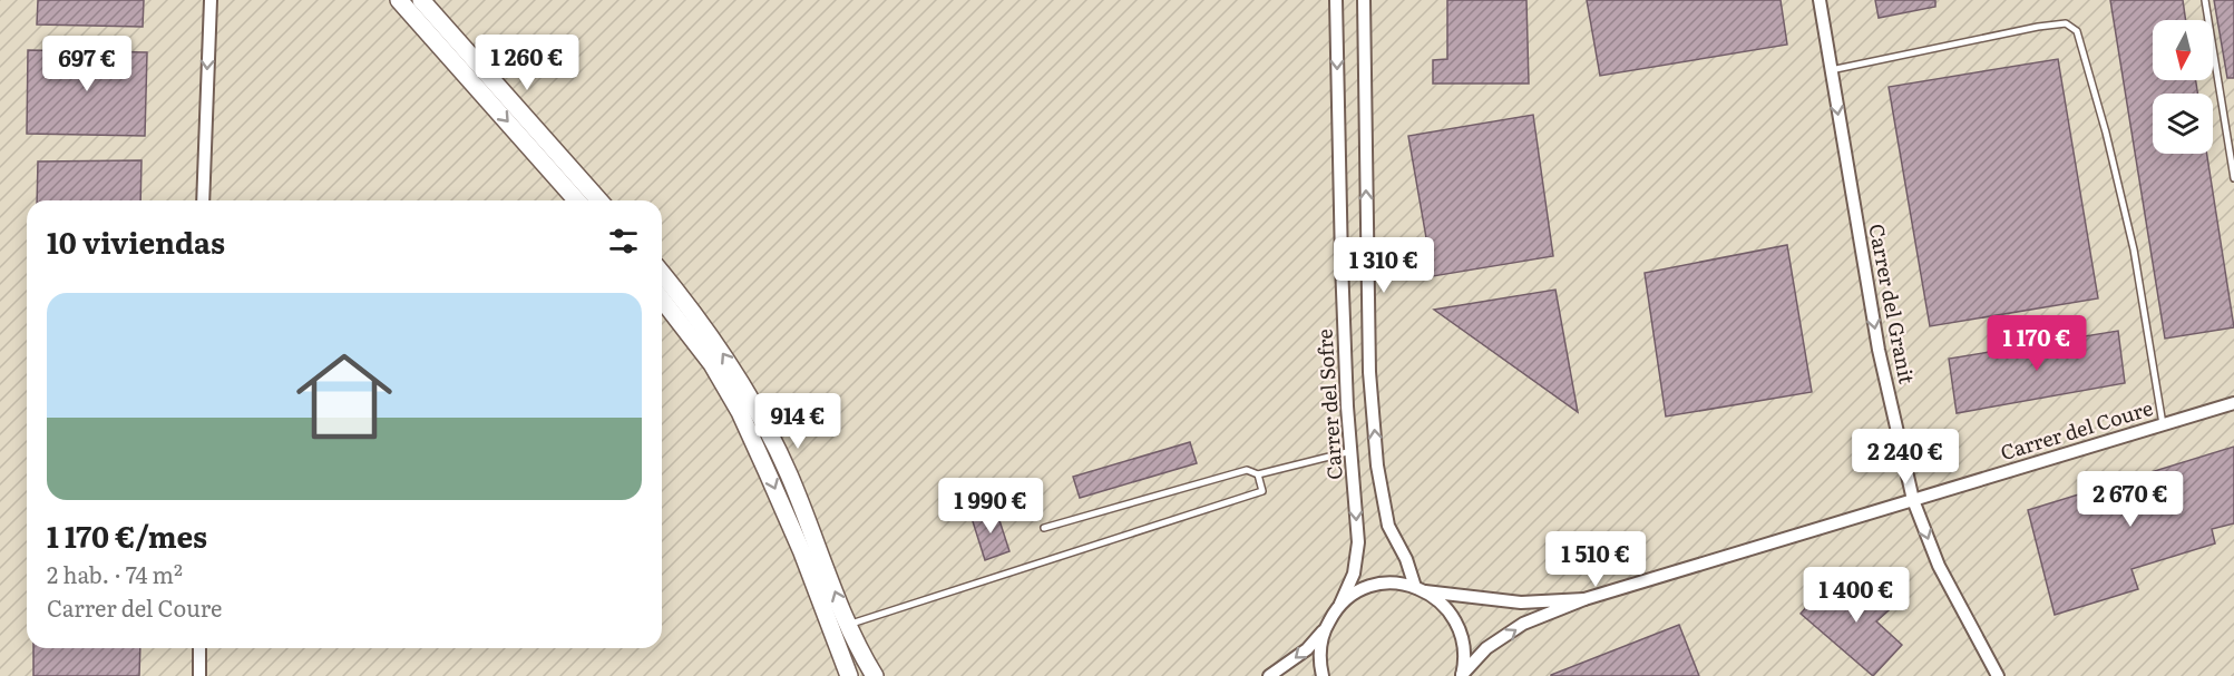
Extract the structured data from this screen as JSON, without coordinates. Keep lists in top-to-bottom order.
{
  "streets": {
    "street": ["Carrer del Granit", "Carrer del Sofre", "Carrer del Coure"]
  },
  "crossings": [
    ["Carrer del Granit", "Carrer del Coure"],
    ["Carrer del Sofre", "Carrer del Coure"]
  ],
  "one_way": ["Carrer del Granit"],
  "north": "bottom",
  "page": {
    "price": [
      "1 260 €",
      "697 €",
      "1 310 €",
      "1 170 €",
      "914 €",
      "2 240 €",
      "2 670 €",
      "1 990 €",
      "1 510 €",
      "1 400 €"
    ],
    "heading": "10 viviendas",
    "list": [
      {
        "name": "1 170 €/mes",
        "note": "2 hab. · 74 m² · Carrer del Coure"
      }
    ]
  }
}
